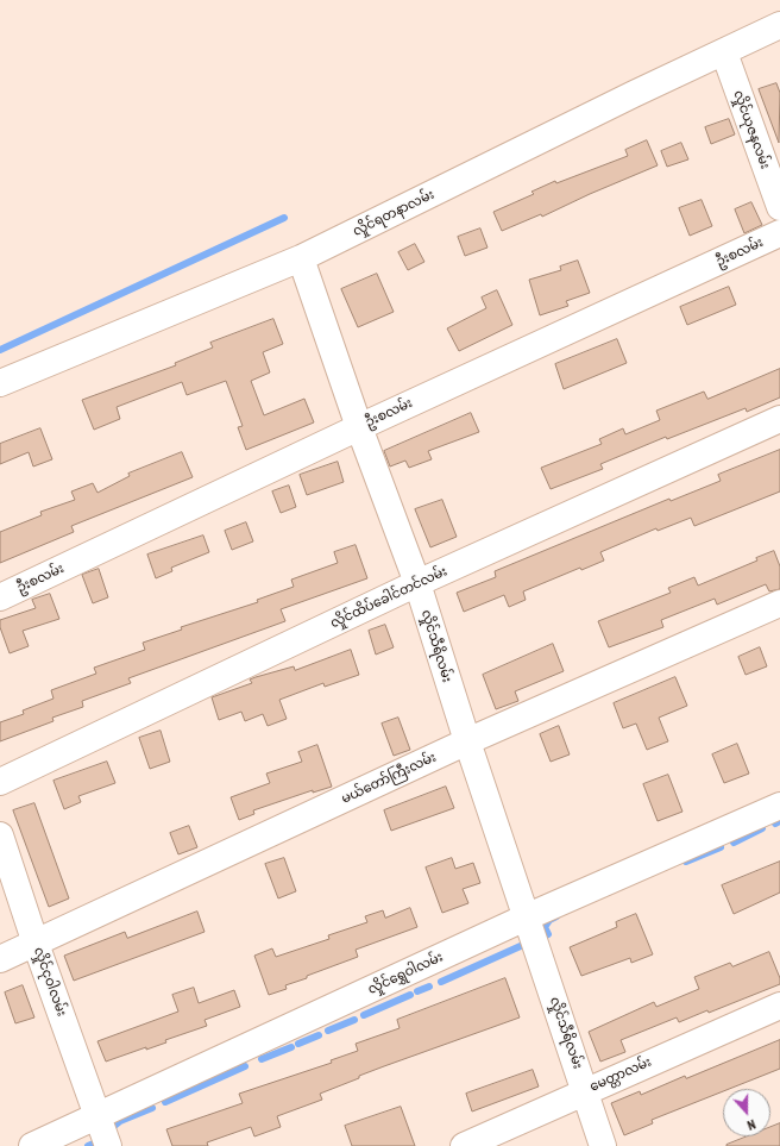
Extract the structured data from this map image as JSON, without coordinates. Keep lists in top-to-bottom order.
{
  "streets": {
    "street": [
      "လှိုင်ယုဇနလမ်း",
      "လှိုင်ရတနာလမ်း",
      "ဦးစလမ်း",
      "လှိုင်ထိပ်ခေါင်တင်လမ်း",
      "လှိုင်သီရိလမ်း",
      "မယ်တော်ကြီးလမ်း",
      "လှိုင်ရွှေဝါလမ်း",
      "လှိုင်ငုဝါလမ်း",
      "မေတ္တာလမ်း"
    ]
  },
  "crossings": [
    ["လှိုင်ယုဇနလမ်း", "လှိုင်ရတနာလမ်း"],
    ["လှိုင်ရတနာလမ်း", "လှိုင်သီရိလမ်း"],
    ["ဦးစလမ်း", "လှိုင်သီရိလမ်း"],
    ["လှိုင်ထိပ်ခေါင်တင်လမ်း", "လှိုင်သီရိလမ်း"],
    ["လှိုင်သီရိလမ်း", "မယ်တော်ကြီးလမ်း"],
    ["လှိုင်သီရိလမ်း", "လှိုင်ရွှေဝါလမ်း"],
    ["လှိုင်သီရိလမ်း", "မေတ္တာလမ်း"],
    ["မယ်တော်ကြီးလမ်း", "လှိုင်ငုဝါလမ်း"],
    ["လှိုင်ရွှေဝါလမ်း", "လှိုင်ငုဝါလမ်း"]
  ],
  "north": "bottom"
}
